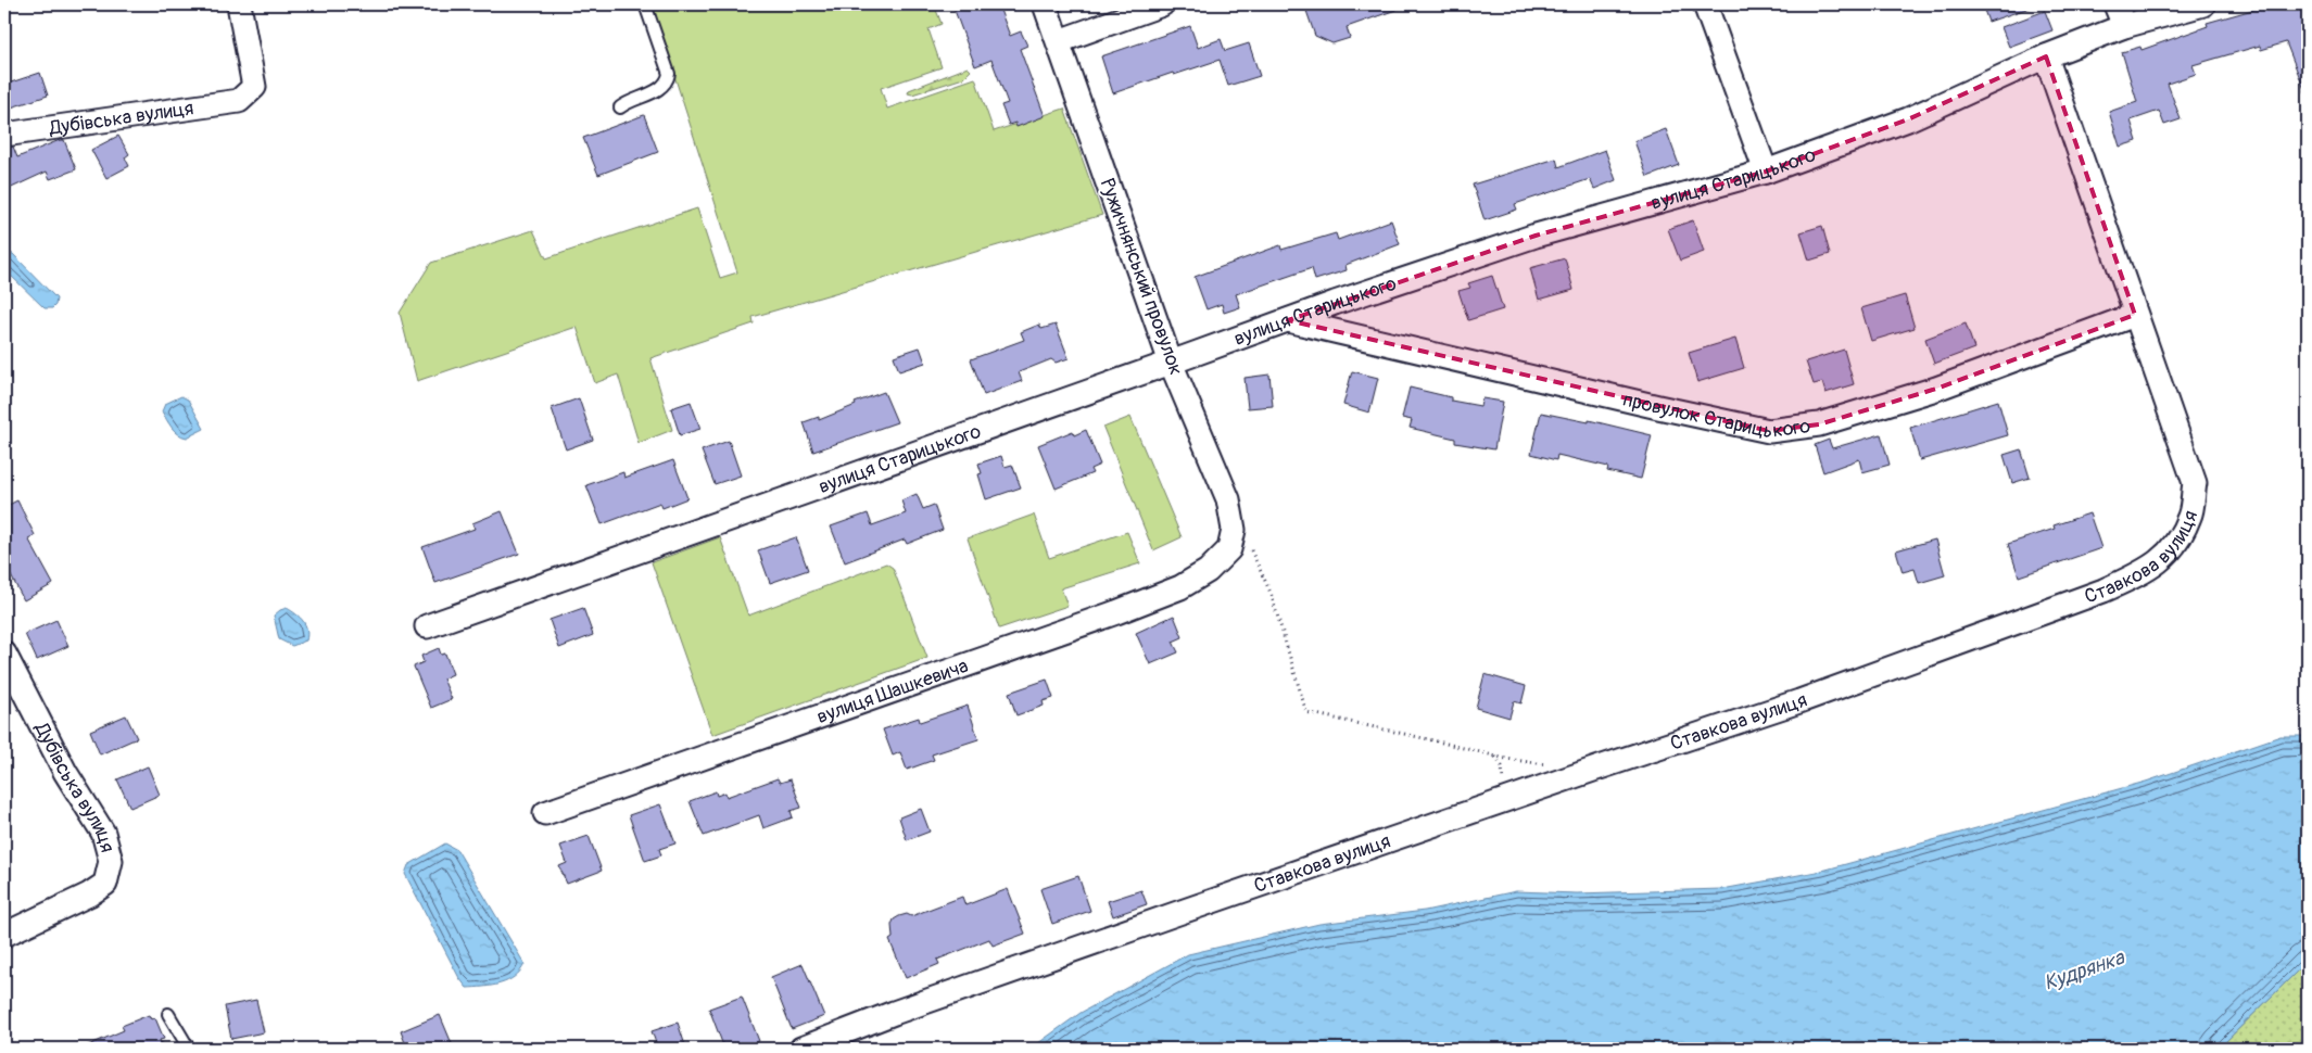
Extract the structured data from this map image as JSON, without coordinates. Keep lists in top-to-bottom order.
{
  "streets": {
    "street": [
      "Дубівська вулиця",
      "вулиця Старицького",
      "Ружичнянський провулок",
      "провулок Старицького",
      "Ставкова вулиця",
      "вулиця Шашкевича"
    ]
  },
  "crossings": [
    ["вулиця Старицького", "Ружичнянський провулок"],
    ["вулиця Старицького", "провулок Старицького"],
    ["вулиця Старицького", "Ставкова вулиця"],
    ["Ружичнянський провулок", "вулиця Шашкевича"],
    ["провулок Старицького", "Ставкова вулиця"]
  ],
  "water": ["Кудрянка"]
}
